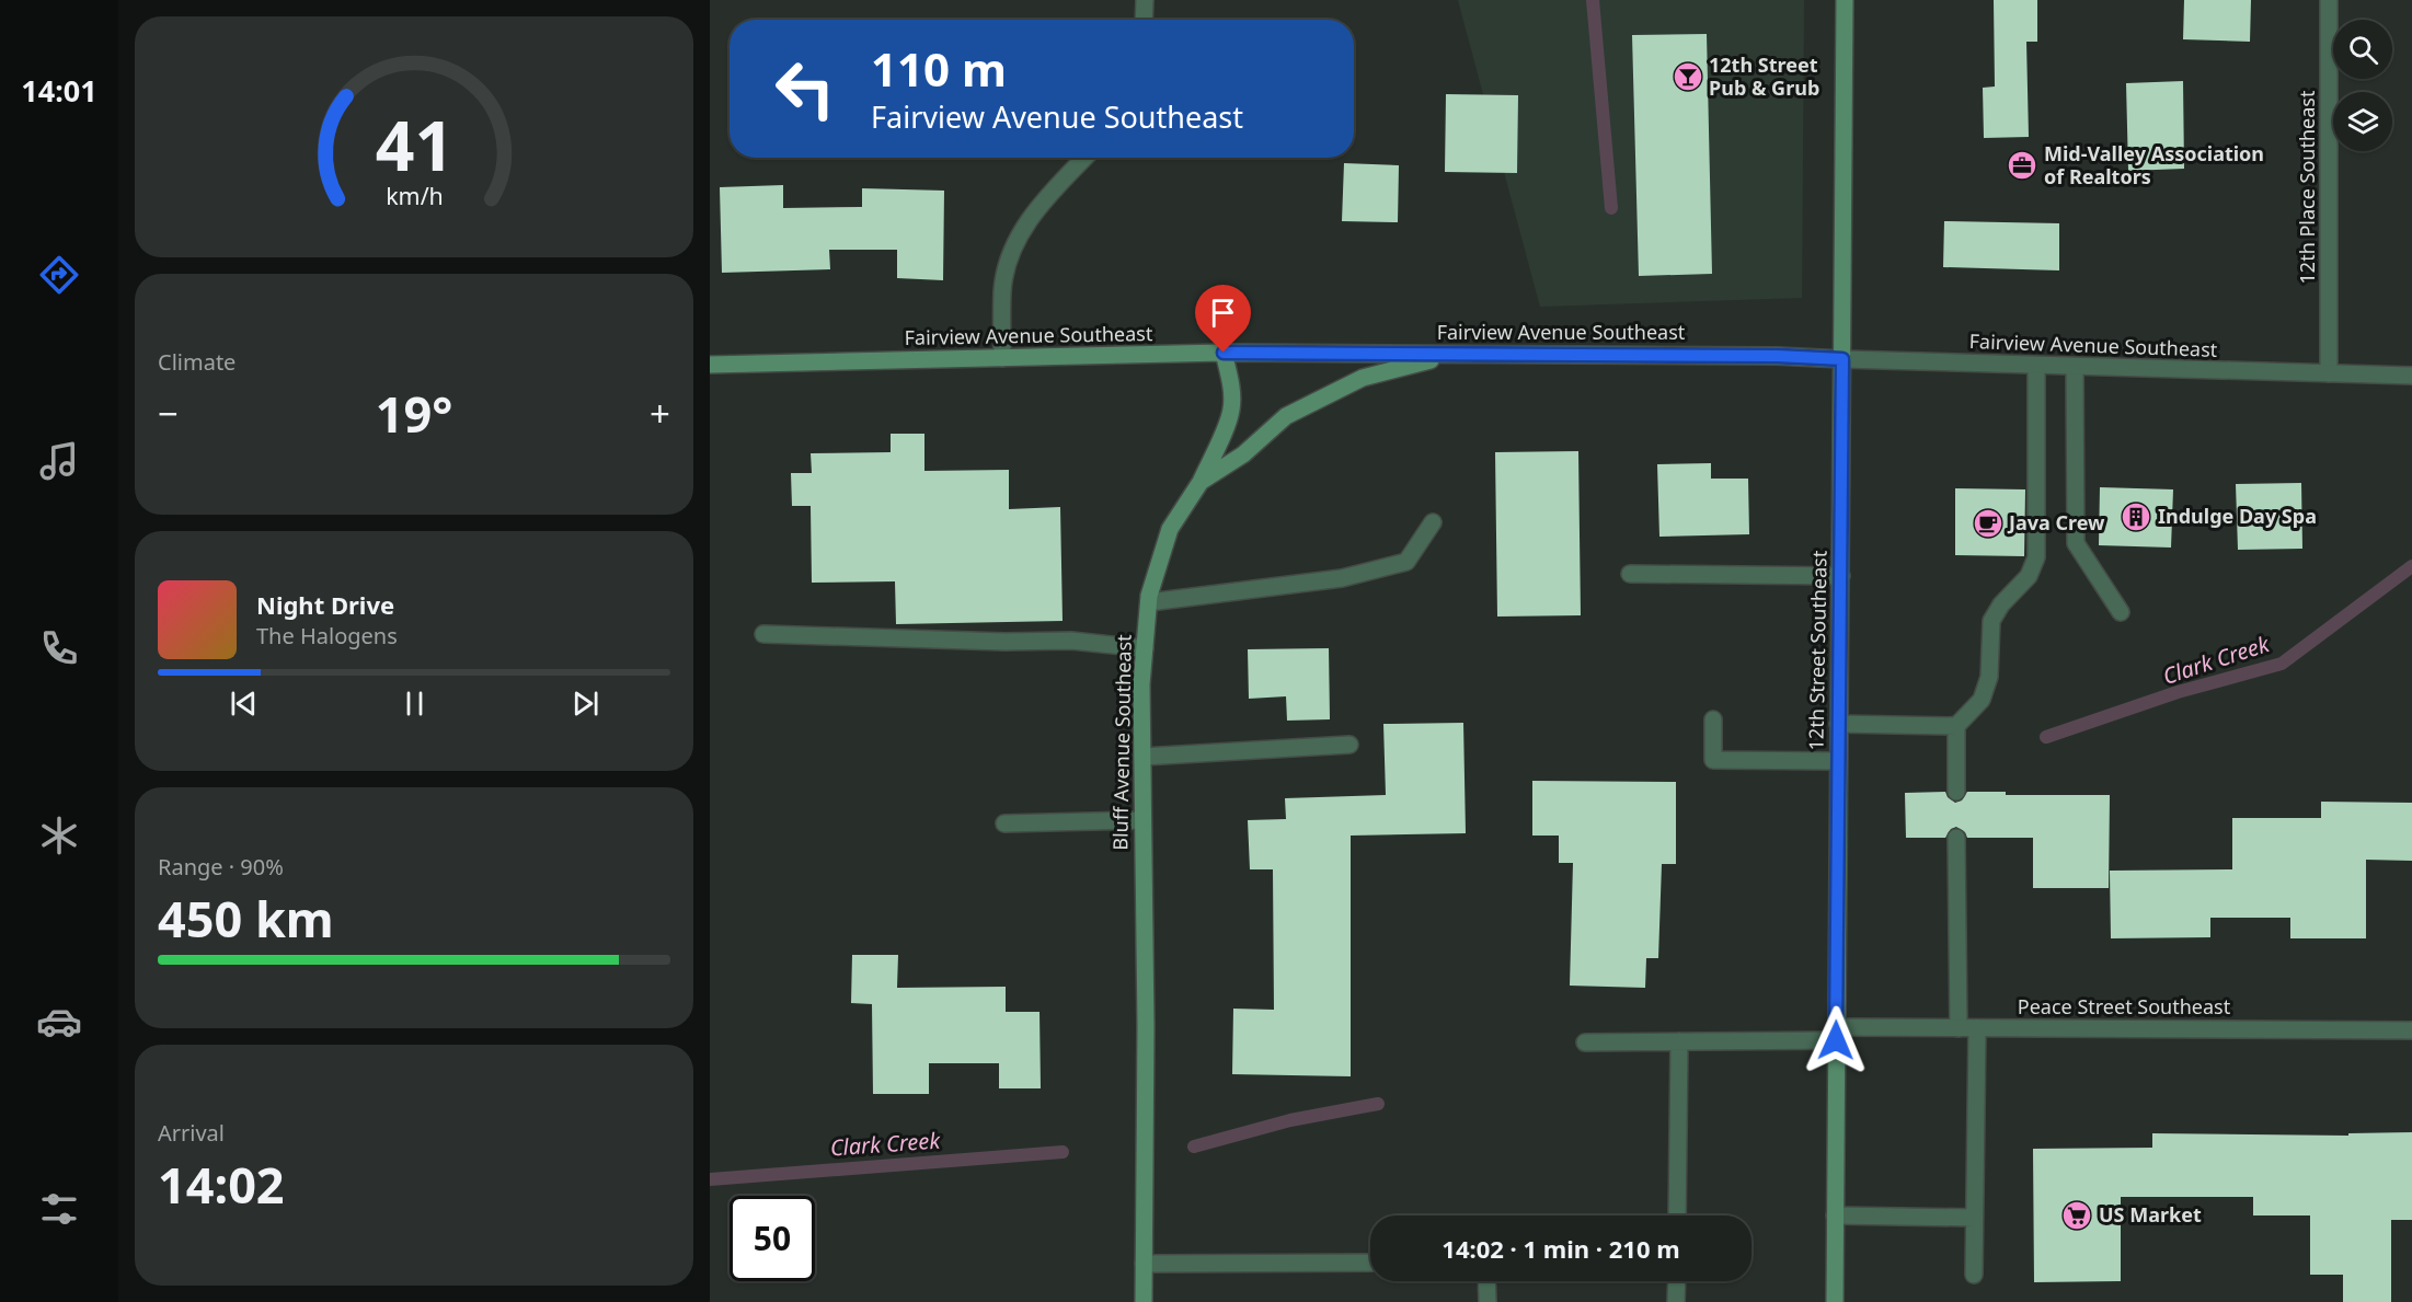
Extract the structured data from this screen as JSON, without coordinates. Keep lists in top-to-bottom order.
{
  "streets": {
    "main road": ["Fairview Avenue Southeast", "12th Street Southeast", "Bluff Avenue Southeast"],
    "street": ["12th Place Southeast", "Peace Street Southeast"]
  },
  "crossings": [
    ["12th Place Southeast", "Fairview Avenue Southeast"],
    ["Fairview Avenue Southeast", "12th Street Southeast"],
    ["Fairview Avenue Southeast", "Bluff Avenue Southeast"],
    ["12th Street Southeast", "Peace Street Southeast"]
  ],
  "water": ["Clark Creek"],
  "places": {
    "bar": ["12th Street Pub & Grub"],
    "office": ["Mid-Valley Association of Realtors"],
    "building": ["Indulge Day Spa"],
    "cafe": ["Java Crew"],
    "supermarket": ["US Market"]
  },
  "page": {
    "tabs": "14:01",
    "turn": ["110 m", "Fairview Avenue Southeast"],
    "tile": [
      "Climate",
      ["Range · 90%", "450 km"],
      ["Arrival", "14:02"]
    ],
    "heat": ["−", "19°", "+"],
    "song": ["Night Drive", "The Halogens"],
    "limit": "50",
    "trip": "14:02 · 1 min · 210 m",
    "gauge": ["41", "km/h"]
  }
}
